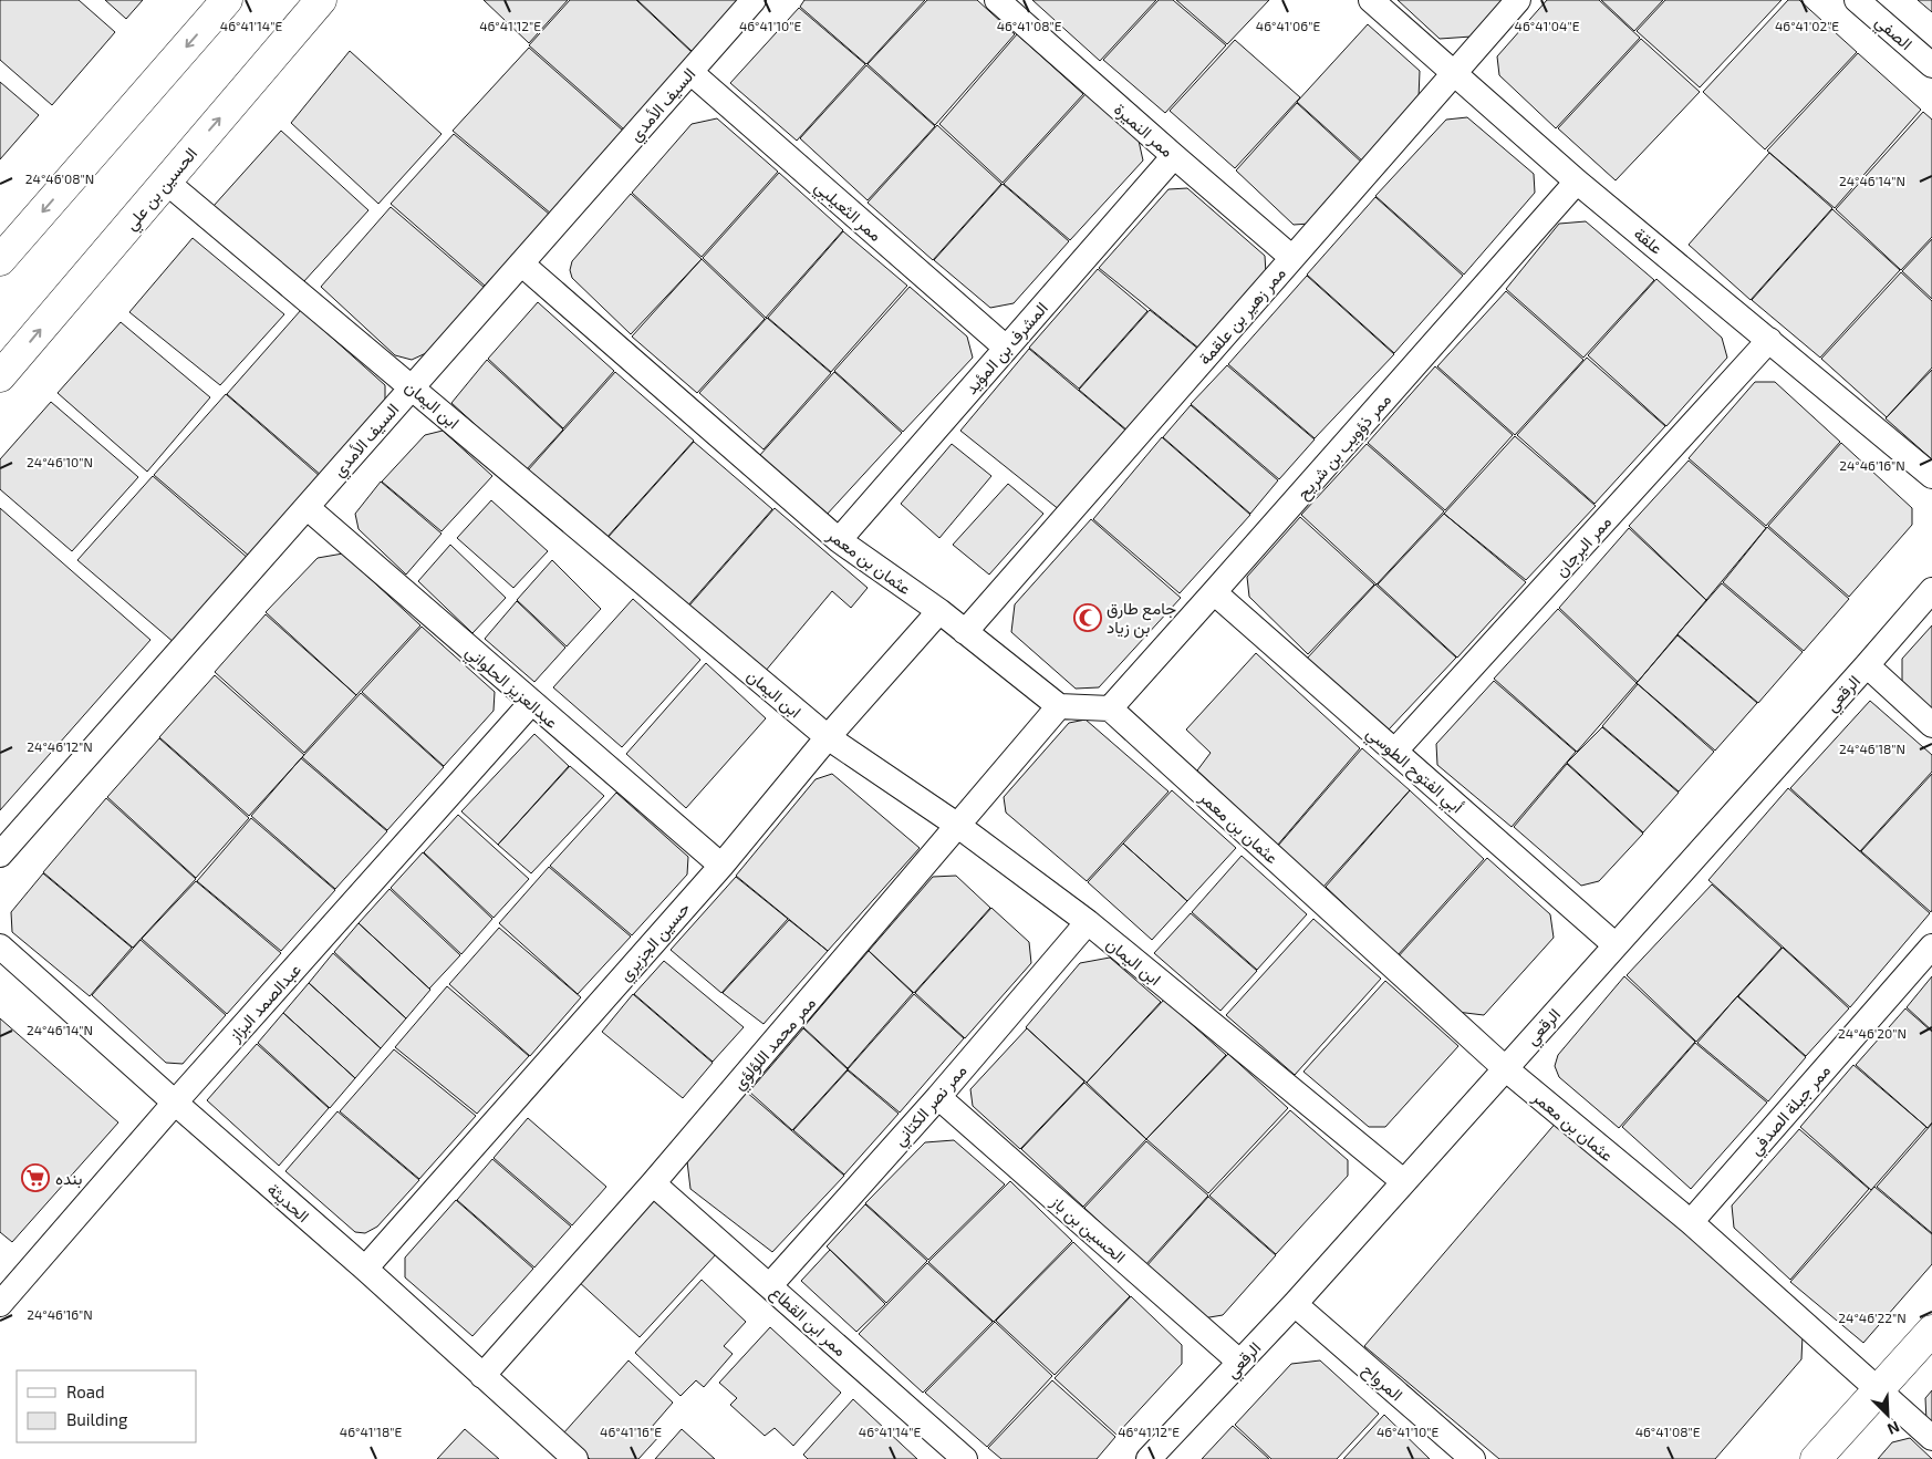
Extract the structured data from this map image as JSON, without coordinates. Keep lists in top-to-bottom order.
{
  "streets": {
    "street": [
      "الصفي",
      "السيف الأمدي",
      "ممر النميرة",
      "الحسين بن علي",
      "ممر الثعيلبي",
      "علقة",
      "ممر زهير بن علقمة",
      "المشرف بن المؤيد",
      "ابن اليمان",
      "ممر ذؤويب بن شريح",
      "ممر البرجان",
      "عثمان بن معمر",
      "عبدالعزيز الحلواني",
      "الرقعي",
      "أبي الفتوح الطوسي",
      "حسين الجزيري",
      "عبدالصمد البزاز",
      "ممر محمد اللؤلؤي",
      "ممر نصر الكتاني",
      "ممر جبلة الصدفي",
      "الحديثة",
      "الحسين بن باز",
      "ممر ابن القطاع",
      "المرواح"
    ]
  },
  "crossings": [
    ["السيف الأمدي", "ممر الثعيلبي"],
    ["السيف الأمدي", "ابن اليمان"],
    ["السيف الأمدي", "عثمان بن معمر"],
    ["السيف الأمدي", "عبدالعزيز الحلواني"],
    ["ممر النميرة", "ممر زهير بن علقمة"],
    ["ممر النميرة", "المشرف بن المؤيد"],
    ["الحسين بن علي", "ابن اليمان"],
    ["ممر الثعيلبي", "المشرف بن المؤيد"],
    ["علقة", "ممر زهير بن علقمة"],
    ["علقة", "ممر ذؤويب بن شريح"],
    ["علقة", "ممر البرجان"],
    ["ممر زهير بن علقمة", "عثمان بن معمر"],
    ["المشرف بن المؤيد", "عثمان بن معمر"],
    ["ابن اليمان", "الرقعي"],
    ["ابن اليمان", "حسين الجزيري"],
    ["ابن اليمان", "ممر محمد اللؤلؤي"],
    ["ابن اليمان", "ممر نصر الكتاني"],
    ["ممر ذؤويب بن شريح", "عثمان بن معمر"],
    ["ممر ذؤويب بن شريح", "أبي الفتوح الطوسي"],
    ["ممر البرجان", "أبي الفتوح الطوسي"],
    ["عثمان بن معمر", "الرقعي"],
    ["عثمان بن معمر", "حسين الجزيري"],
    ["عثمان بن معمر", "ممر محمد اللؤلؤي"],
    ["عثمان بن معمر", "ممر جبلة الصدفي"],
    ["عبدالعزيز الحلواني", "حسين الجزيري"],
    ["عبدالعزيز الحلواني", "عبدالصمد البزاز"],
    ["الرقعي", "أبي الفتوح الطوسي"],
    ["الرقعي", "الحسين بن باز"],
    ["الرقعي", "المرواح"],
    ["حسين الجزيري", "الحديثة"],
    ["عبدالصمد البزاز", "الحديثة"],
    ["ممر محمد اللؤلؤي", "الحديثة"],
    ["ممر محمد اللؤلؤي", "ممر ابن القطاع"],
    ["ممر نصر الكتاني", "الحسين بن باز"],
    ["ممر نصر الكتاني", "ممر ابن القطاع"]
  ],
  "places": {
    "mosque": ["جامع طارق بن زياد"],
    "supermarket": ["بنده"]
  },
  "legend": ["Road", "Building"],
  "north": "bottom right",
  "coordinates": [
    "46°41'14\"E",
    "46°41'12\"E",
    "46°41'10\"E",
    "46°41'08\"E",
    "46°41'06\"E",
    "46°41'04\"E",
    "46°41'02\"E",
    "24°46'08\"N",
    "24°46'14\"N",
    "24°46'10\"N",
    "24°46'16\"N",
    "24°46'12\"N",
    "24°46'18\"N",
    "24°46'20\"N",
    "24°46'22\"N",
    "46°41'18\"E",
    "46°41'16\"E"
  ]
}
